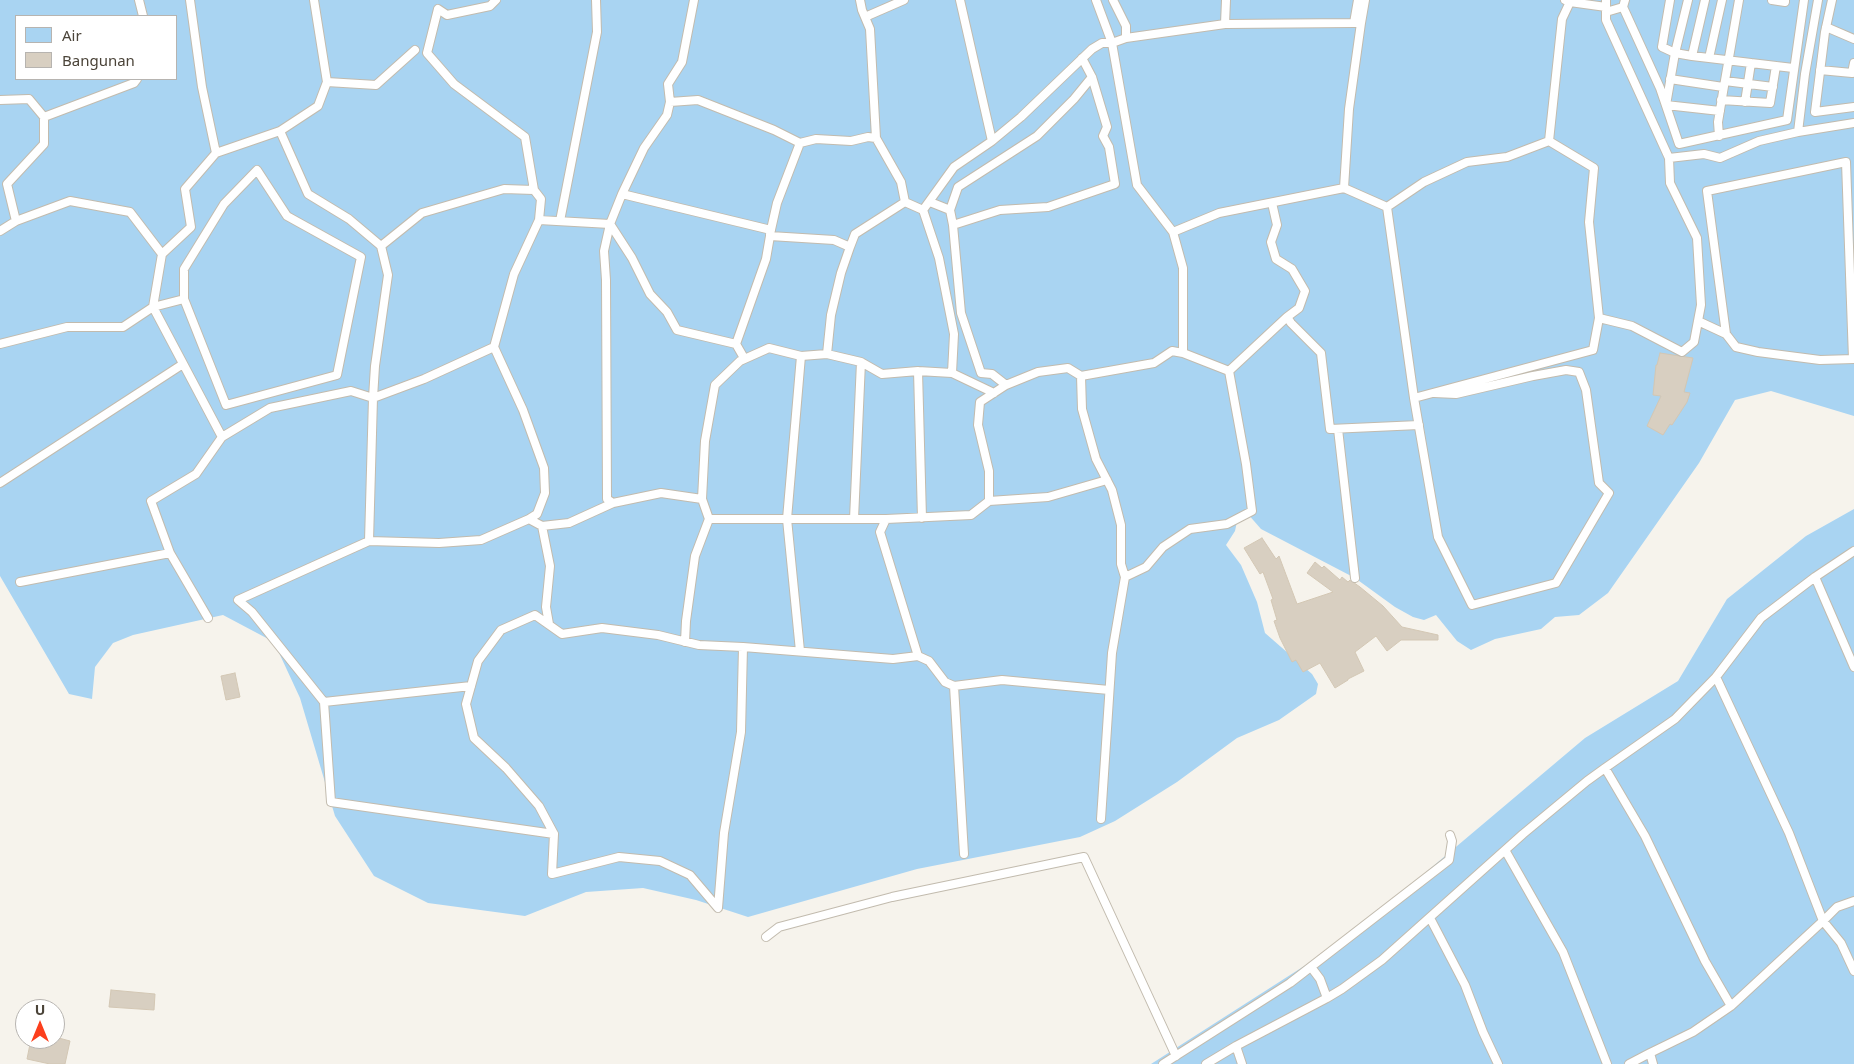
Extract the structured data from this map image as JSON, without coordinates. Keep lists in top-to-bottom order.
{
  "legend": ["Air", "Bangunan"],
  "north": "top"
}
